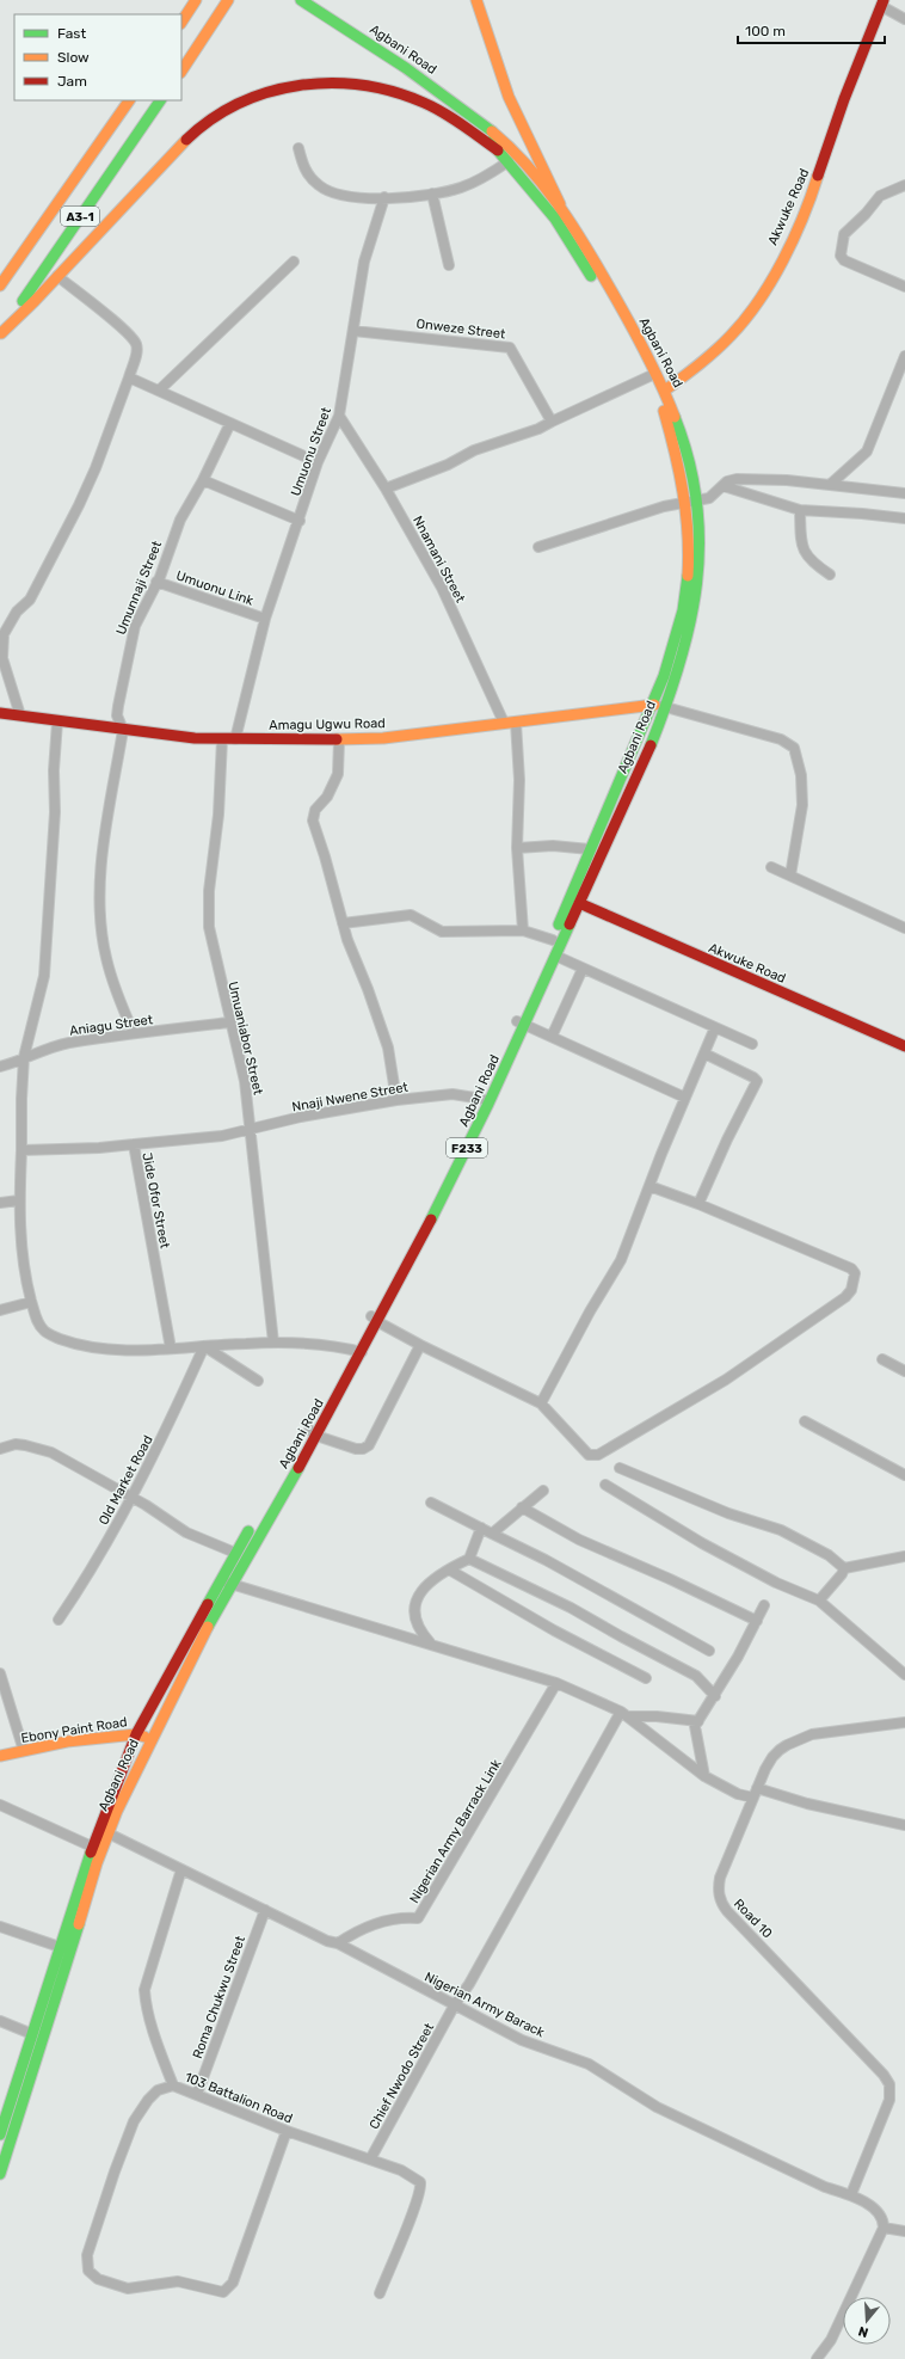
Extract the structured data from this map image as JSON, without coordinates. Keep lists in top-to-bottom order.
{
  "streets": {
    "main road": [
      "Agbani Road",
      "Akwuke Road",
      "A3-1",
      "Amagu Ugwu Road",
      "F233",
      "Ebony Paint Road"
    ],
    "street": [
      "Onweze Street",
      "Umuonu Street",
      "Nnamani Street",
      "Umunnaji Street",
      "Umuonu Link",
      "Aniagu Street",
      "Umuaniabor Street",
      "Nnaji Nwene Street",
      "Jide Ofor Street",
      "Old Market Road",
      "Nigerian Army Barrack Link",
      "Road 10",
      "Roma Chukwu Street",
      "Nigerian Army Barack",
      "Chief Nwodo Street",
      "103 Battalion Road"
    ]
  },
  "crossings": [
    ["Agbani Road", "Akwuke Road"],
    ["Agbani Road", "Amagu Ugwu Road"],
    ["Agbani Road", "Nnaji Nwene Street"],
    ["Agbani Road", "Ebony Paint Road"],
    ["Agbani Road", "Nigerian Army Barack"],
    ["Onweze Street", "Umuonu Street"],
    ["Umuonu Street", "Nnamani Street"],
    ["Umuonu Street", "Umuonu Link"],
    ["Umuonu Street", "Amagu Ugwu Road"],
    ["Nnamani Street", "Amagu Ugwu Road"],
    ["Umunnaji Street", "Umuonu Link"],
    ["Umunnaji Street", "Amagu Ugwu Road"],
    ["Amagu Ugwu Road", "Umuaniabor Street"],
    ["Aniagu Street", "Umuaniabor Street"],
    ["Umuaniabor Street", "Nnaji Nwene Street"],
    ["Nnaji Nwene Street", "Jide Ofor Street"],
    ["Nigerian Army Barrack Link", "Nigerian Army Barack"],
    ["Road 10", "Nigerian Army Barack"],
    ["Roma Chukwu Street", "Nigerian Army Barack"],
    ["Roma Chukwu Street", "103 Battalion Road"],
    ["Nigerian Army Barack", "Chief Nwodo Street"],
    ["Chief Nwodo Street", "103 Battalion Road"]
  ],
  "legend": ["Fast", "Slow", "Jam"],
  "scale_bar": "100 m",
  "north": "bottom"
}
